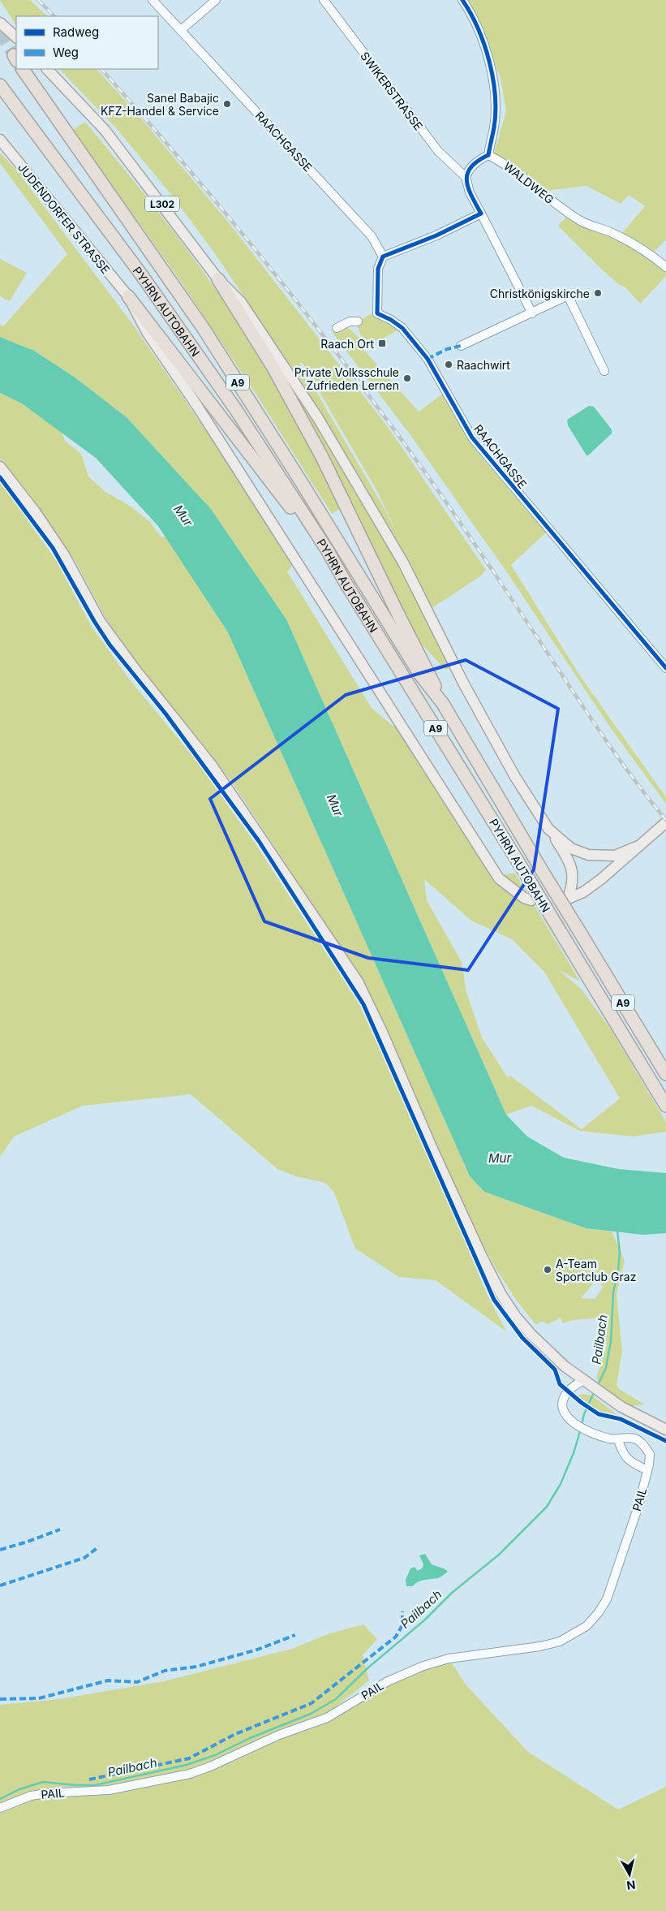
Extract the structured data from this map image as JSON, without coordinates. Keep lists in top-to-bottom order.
{
  "streets": {
    "highway": ["PYHRN AUTOBAHN", "A9"],
    "main road": ["L302", "JUDENDORFER STRASSE"],
    "street": [
      "SWIKERSTRASSE",
      "RAACHGASSE",
      "WALDWEG",
      "PAIL"
    ]
  },
  "water": ["Mur", "Pailbach"],
  "places": {
    "other": [
      "Sanel Babajic KFZ-Handel & Service",
      "Christkönigskirche",
      "Raachwirt",
      "Private Volksschule Zufrieden Lernen",
      "A-Team Sportclub Graz"
    ],
    "transit": ["Raach Ort"]
  },
  "legend": ["Radweg", "Weg"],
  "north": "bottom"
}
